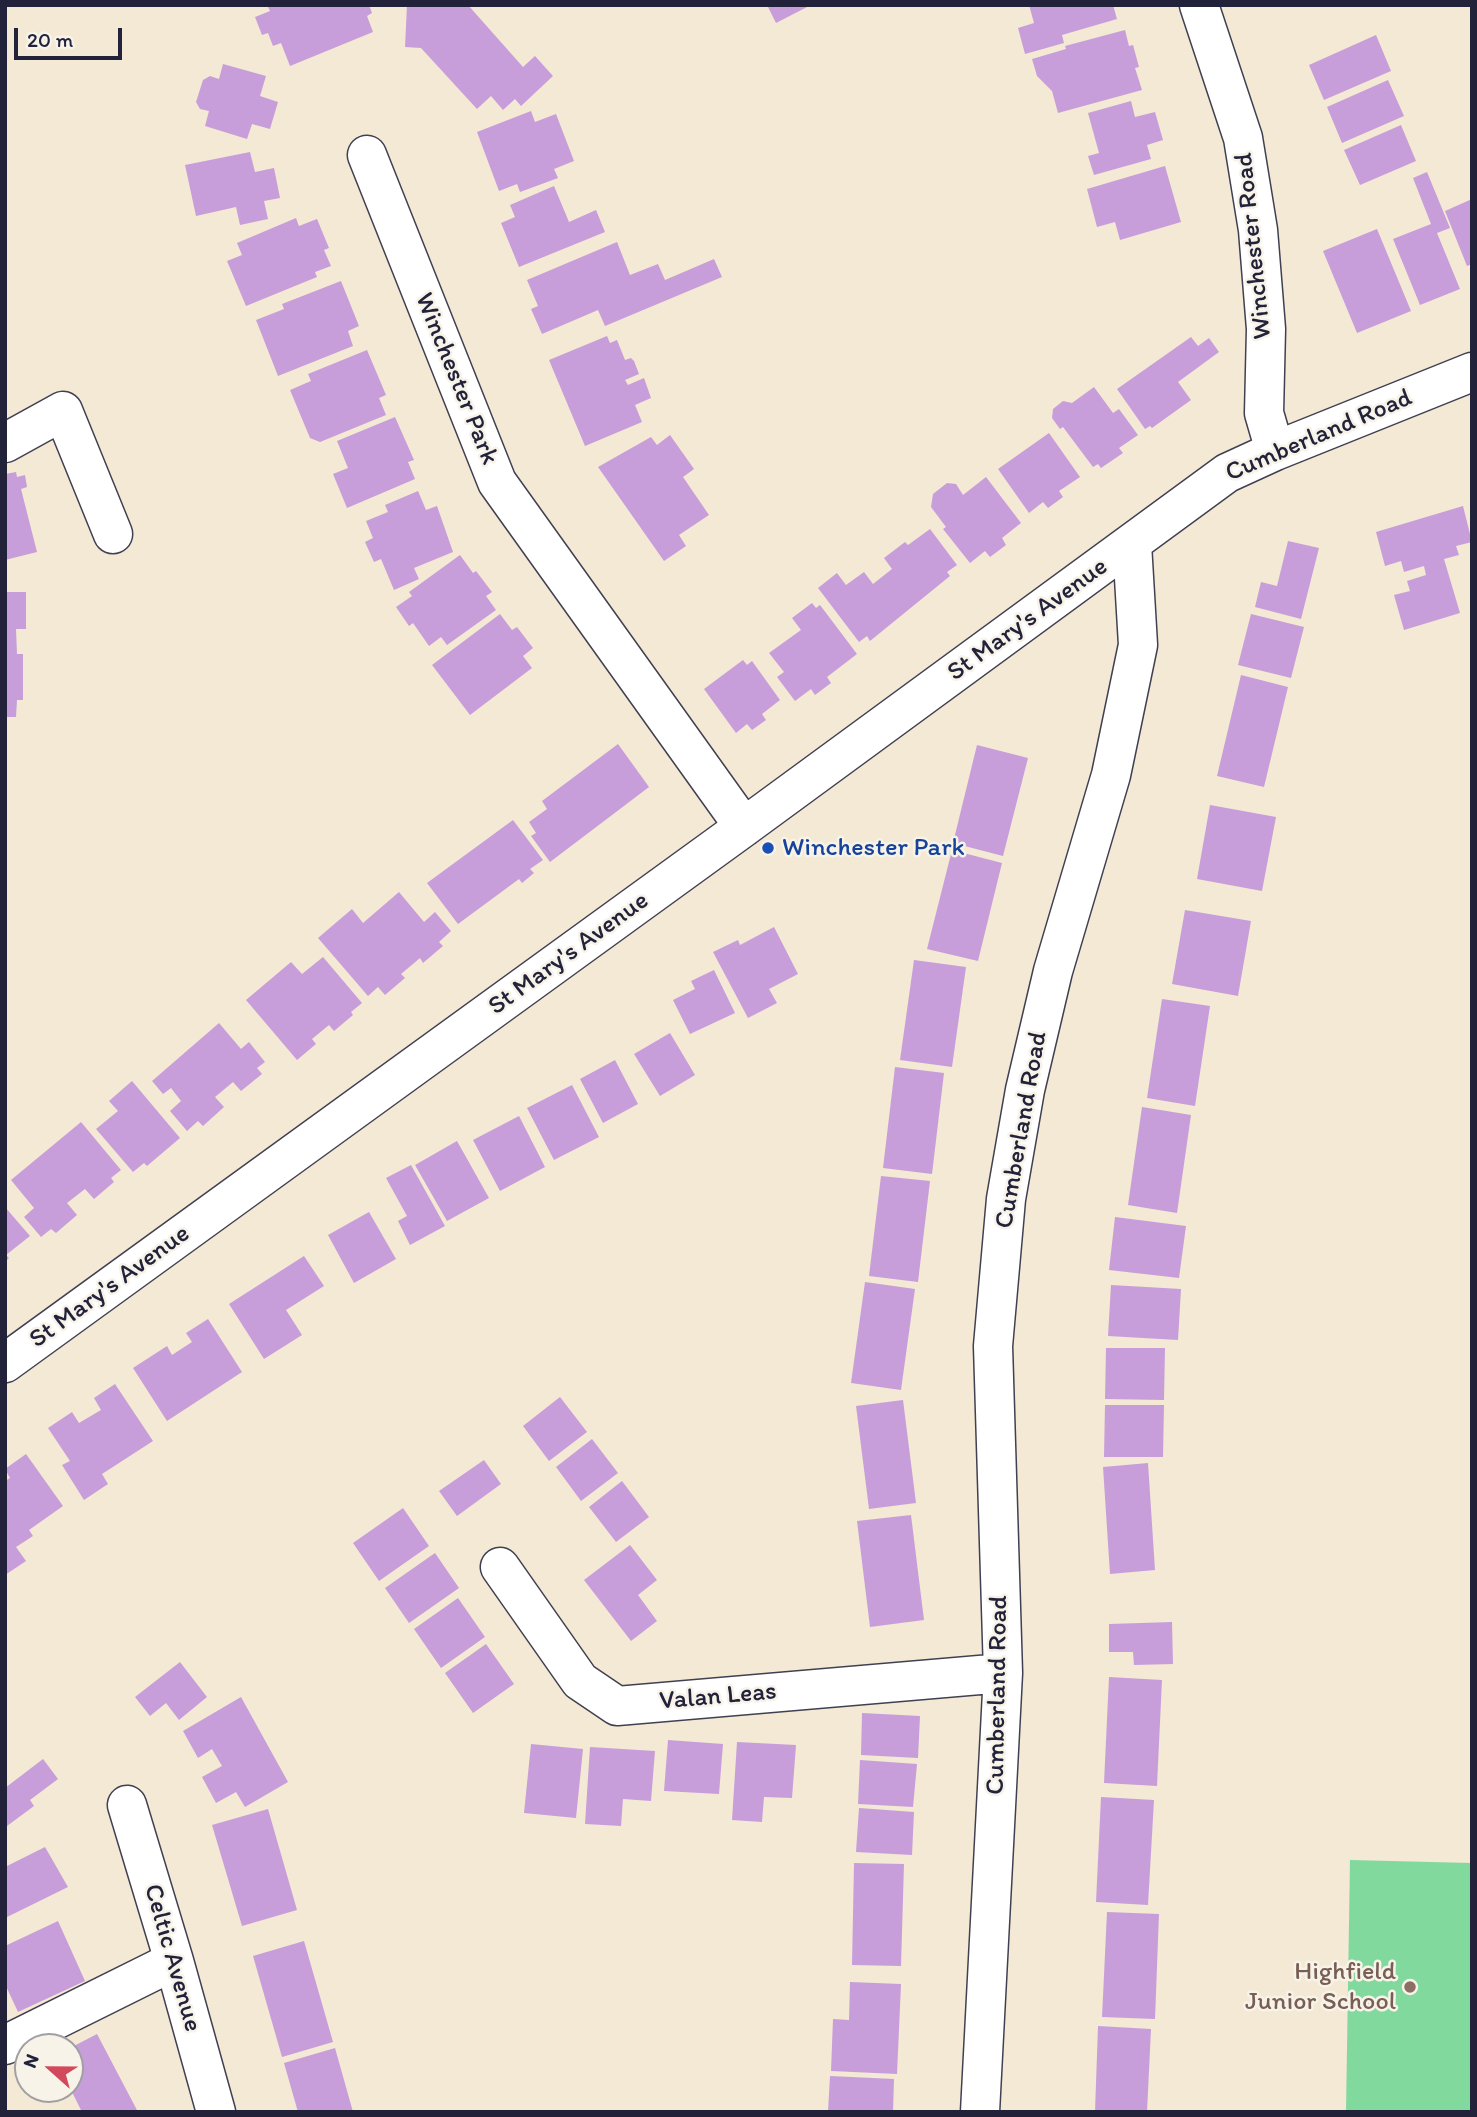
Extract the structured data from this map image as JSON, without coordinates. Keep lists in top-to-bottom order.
{
  "streets": {
    "street": [
      "Winchester Road",
      "Winchester Park",
      "Cumberland Road",
      "St Mary's Avenue",
      "Valan Leas",
      "Celtic Avenue"
    ]
  },
  "crossings": [
    ["Winchester Road", "Cumberland Road"],
    ["Winchester Park", "St Mary's Avenue"],
    ["Cumberland Road", "St Mary's Avenue"],
    ["Cumberland Road", "Valan Leas"]
  ],
  "places": ["Winchester Park", "Highfield Junior School"],
  "scale_bar": "20 m",
  "north": "left"
}
